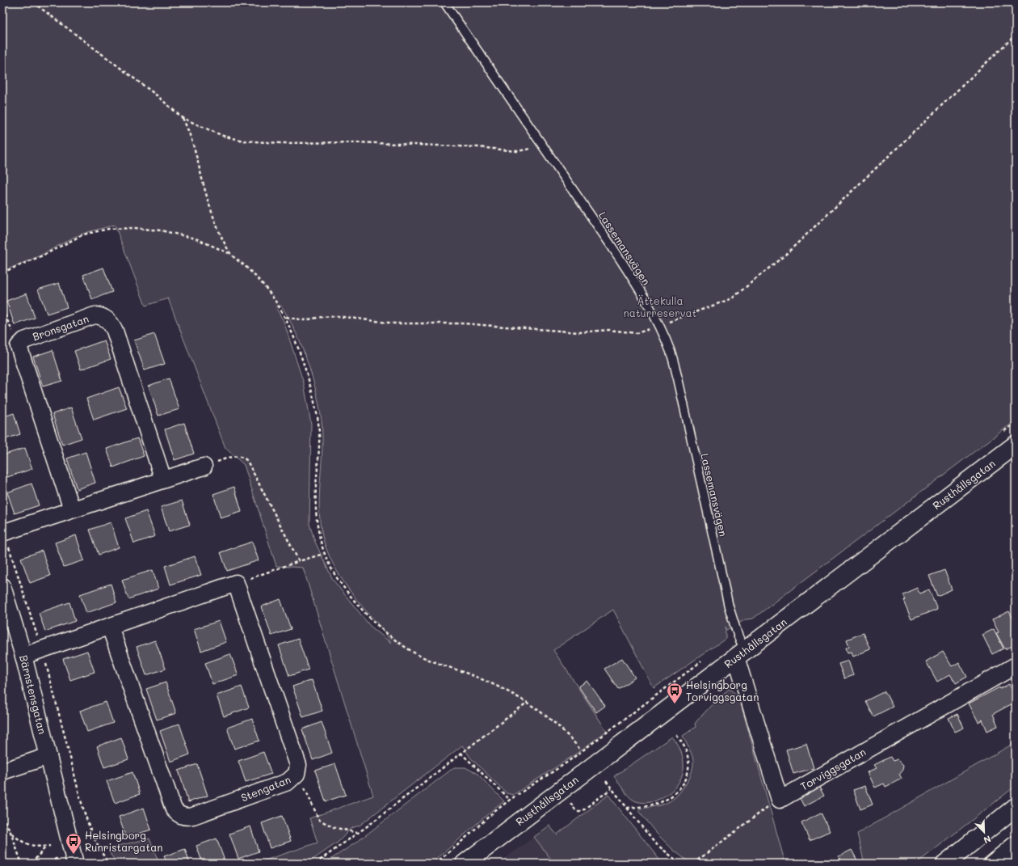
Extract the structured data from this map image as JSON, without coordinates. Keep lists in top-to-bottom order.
{
  "streets": {
    "main road": ["Rusthållsgatan"],
    "street": [
      "Bronsgatan",
      "Bärnstensgatan",
      "Torviggsgatan",
      "Stengatan"
    ],
    "lane": ["Lassemansvägen"]
  },
  "crossings": [
    ["Lassemansvägen", "Rusthållsgatan"]
  ],
  "parks": ["Ättekulla naturreservat"],
  "places": {
    "bus stop": ["Helsingborg Torviggsgatan", "Helsingborg Runristargatan"]
  },
  "north": "bottom right"
}
